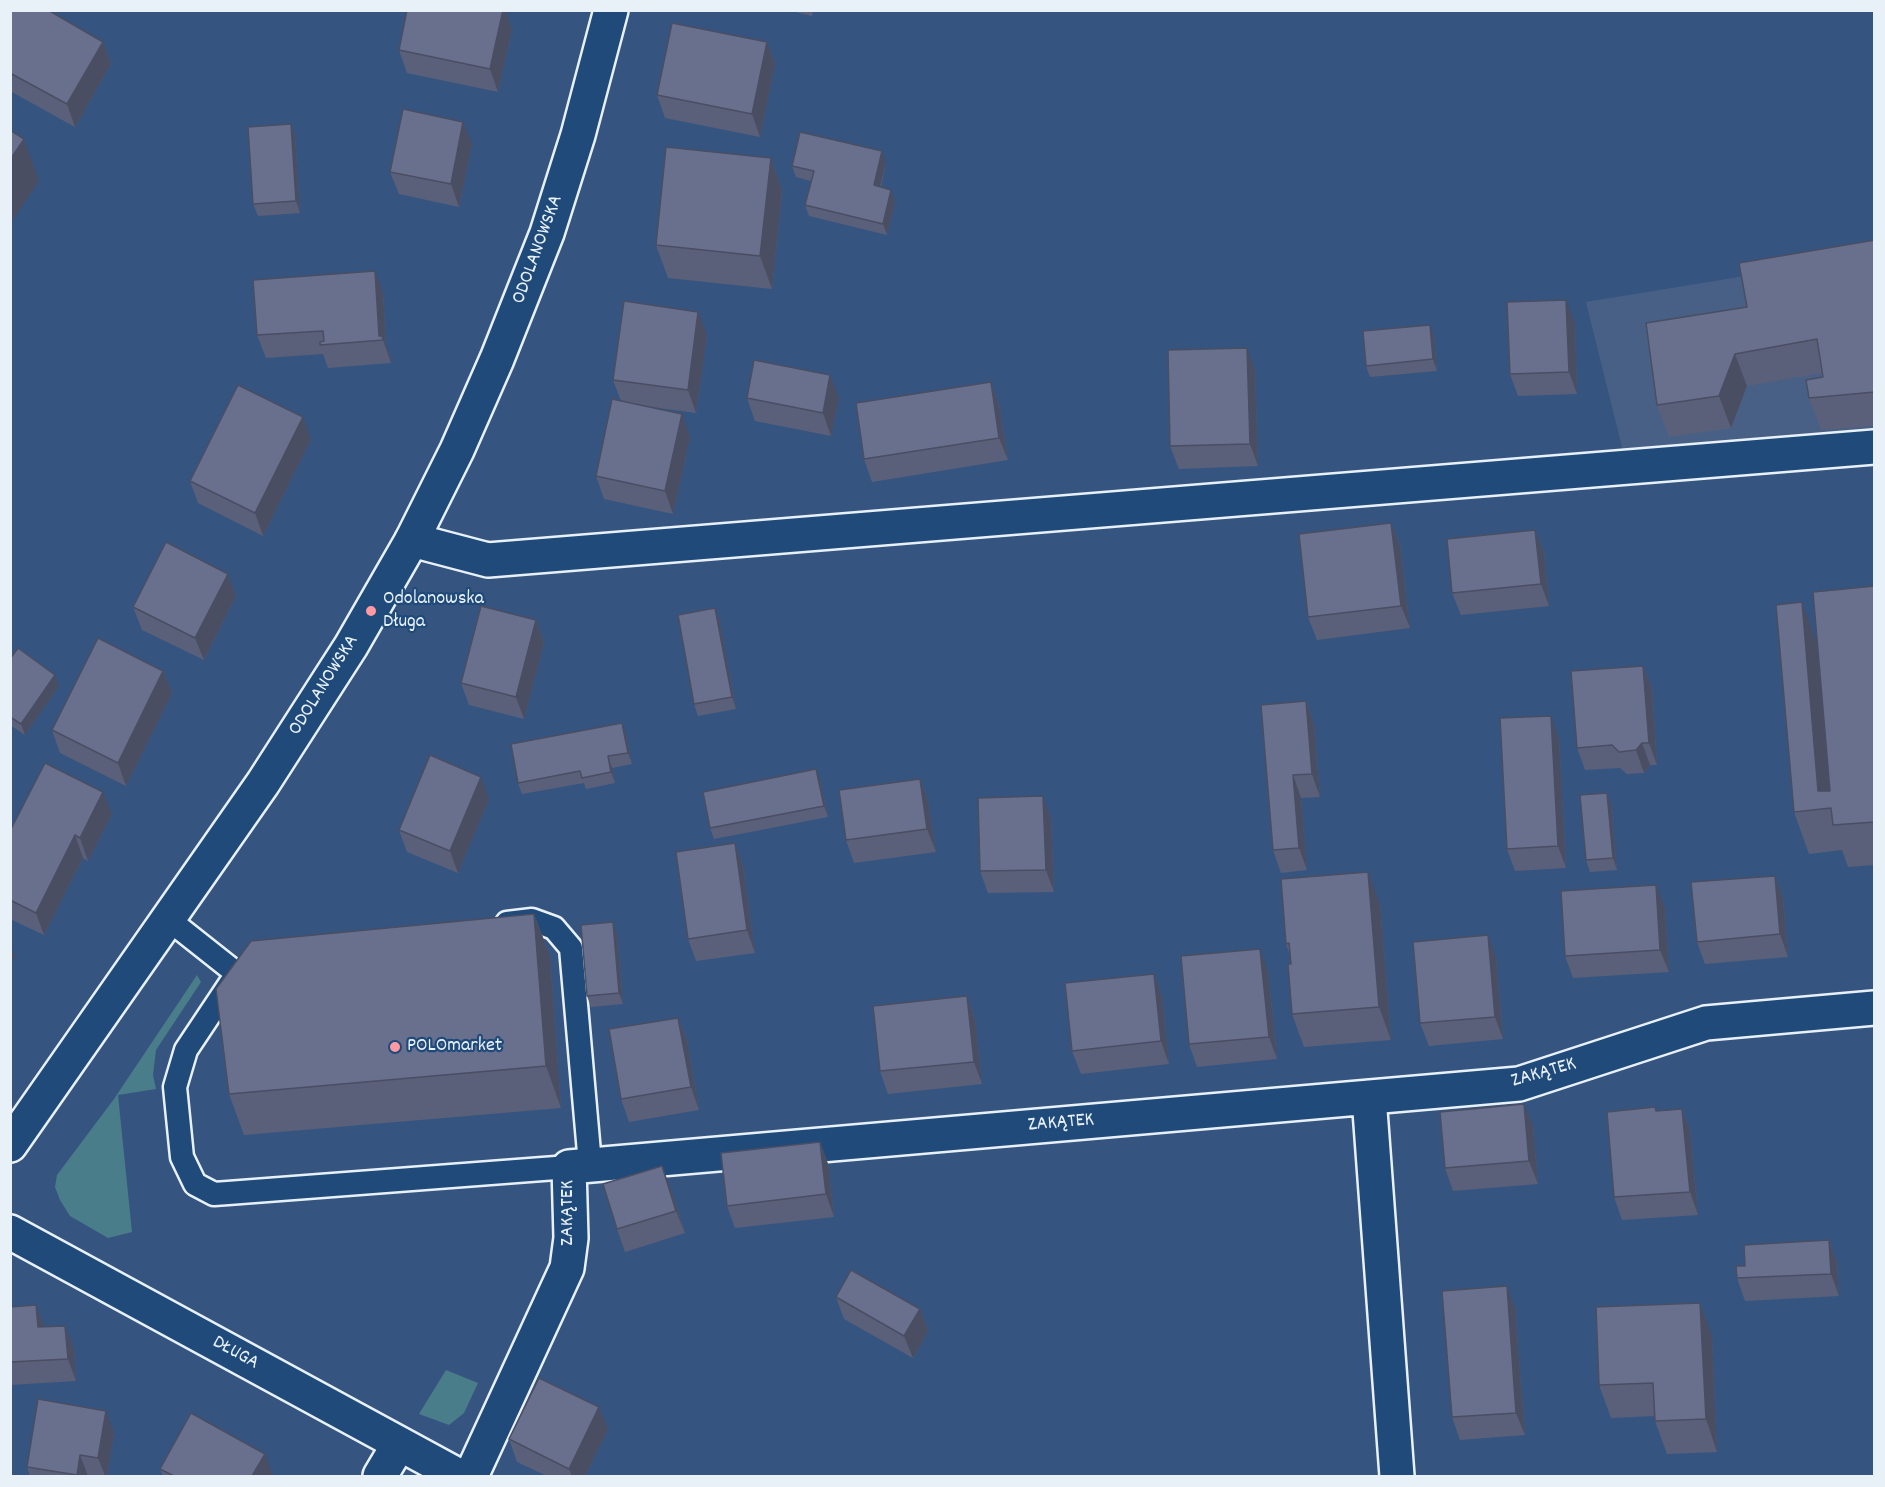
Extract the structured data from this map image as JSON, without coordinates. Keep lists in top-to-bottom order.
{
  "streets": {
    "street": ["ODOLANOWSKA", "ZAKĄTEK", "DŁUGA"]
  },
  "places": ["Odolanowska Długa", "POLOmarket"]
}
